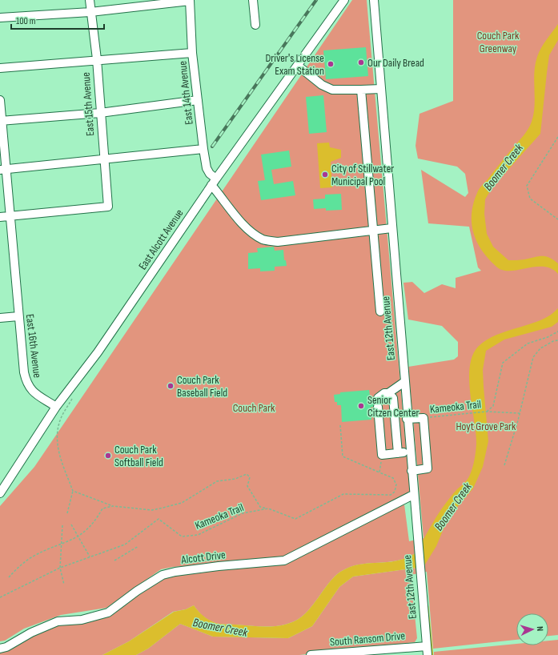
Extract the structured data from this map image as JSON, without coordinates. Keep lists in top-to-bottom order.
{
  "streets": {
    "street": [
      "East 14th Avenue",
      "East 15th Avenue",
      "East Alcott Avenue",
      "East 12th Avenue",
      "East 16th Avenue",
      "Alcott Drive",
      "South Ransom Drive"
    ],
    "path": ["Kameoka Trail"]
  },
  "crossings": [
    ["East 14th Avenue", "East Alcott Avenue"],
    ["East 14th Avenue", "East 12th Avenue"],
    ["East 15th Avenue", "East 16th Avenue"],
    ["East Alcott Avenue", "East 16th Avenue"],
    ["East 12th Avenue", "Alcott Drive"],
    ["East 12th Avenue", "South Ransom Drive"]
  ],
  "water": ["Boomer Creek"],
  "parks": ["Couch Park Greenway", "Couch Park", "Hoyt Grove Park"],
  "places": [
    "Our Daily Bread",
    "Driver's License Exam Station",
    "City of Stillwater Municipal Pool",
    "Couch Park Baseball Field",
    "Senior Citzen Center",
    "Couch Park Softball Field"
  ],
  "scale_bar": "100 m",
  "north": "right"
}
